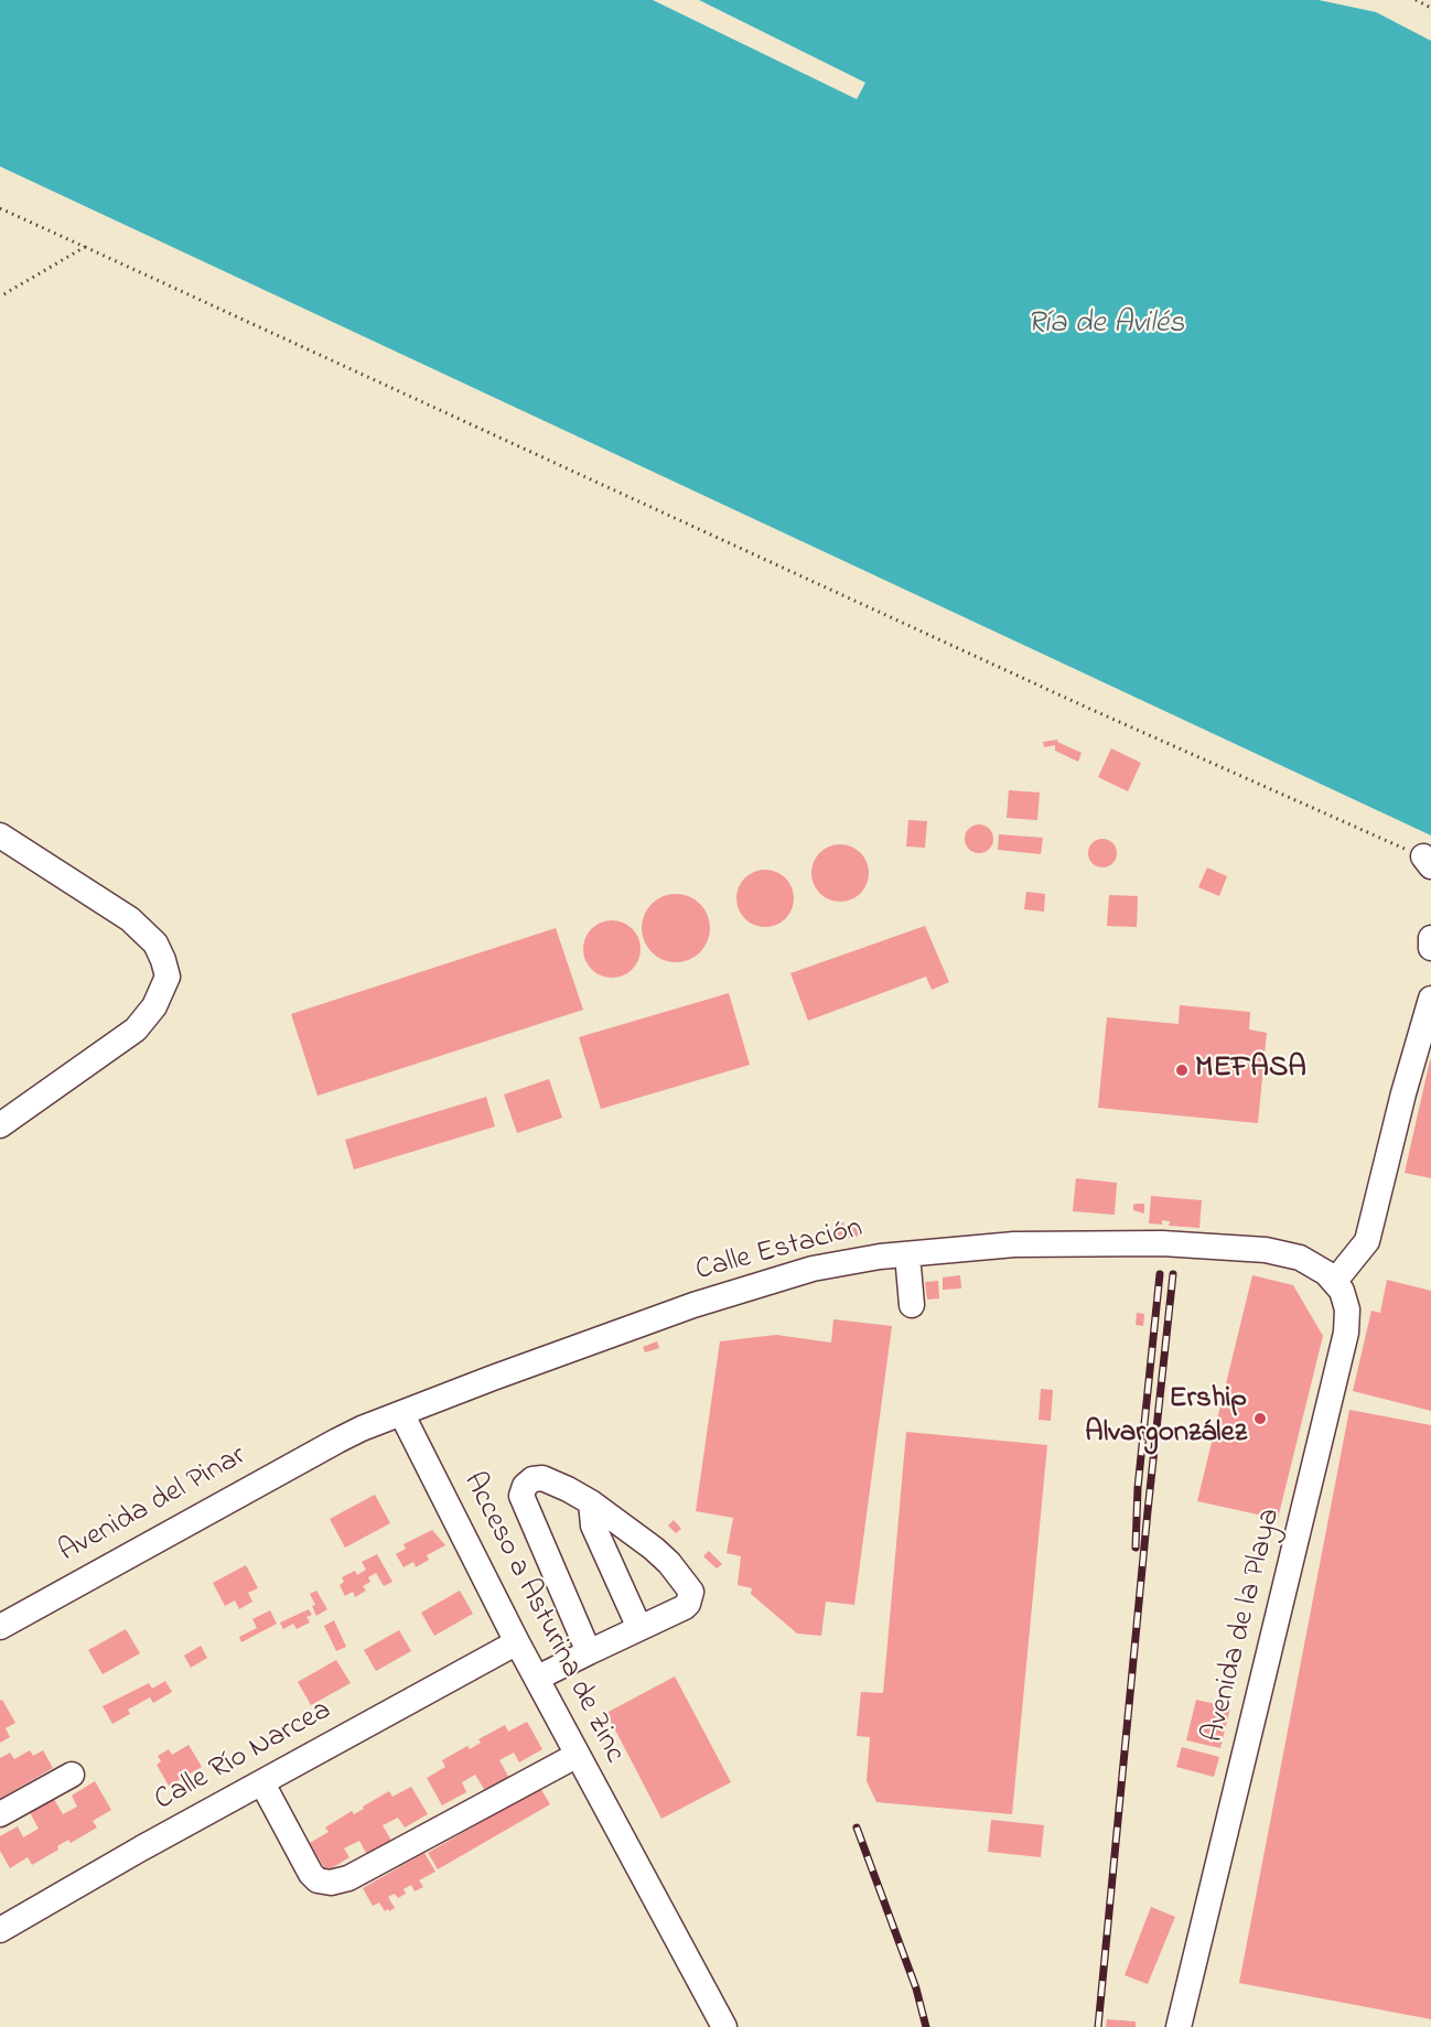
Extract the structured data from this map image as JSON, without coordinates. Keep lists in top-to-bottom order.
{
  "streets": {
    "street": [
      "Calle Estación",
      "Avenida del Pinar",
      "Acceso a Asturina de Zinc",
      "Avenida de la Playa",
      "Calle Río Narcea"
    ]
  },
  "crossings": [
    ["Calle Estación", "Avenida del Pinar"],
    ["Calle Estación", "Acceso a Asturina de Zinc"],
    ["Calle Estación", "Avenida de la Playa"],
    ["Acceso a Asturina de Zinc", "Calle Río Narcea"]
  ],
  "water": ["Ría de Avilés"],
  "places": ["MEFASA", "Ership Alvargonzález"]
}
